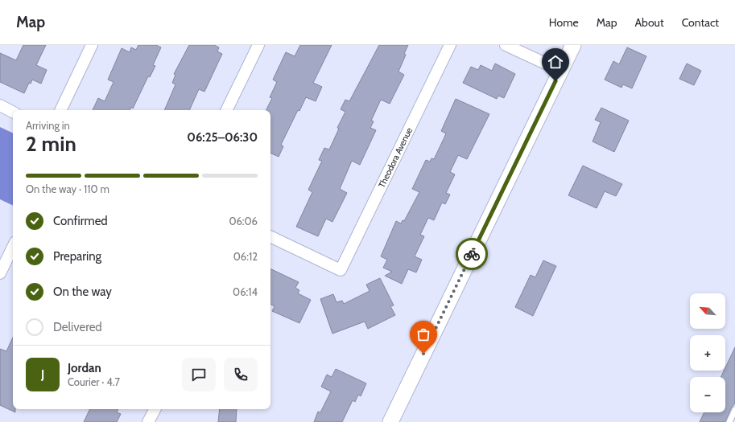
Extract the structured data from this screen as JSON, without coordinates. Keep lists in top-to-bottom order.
{
  "streets": {
    "street": ["Theodora Avenue"]
  },
  "north": "top left",
  "page": {
    "header": "Map",
    "nav": [
      "Home",
      "Map",
      "About",
      "Contact"
    ],
    "heading": ["2 min", "Arriving in", "06:25–06:30"],
    "panel": ["Jordan", "Courier · 4.7"],
    "bar": "On the way · 110 m",
    "list": [
      ["Confirmed", "06:06"],
      ["Preparing", "06:12"],
      ["On the way", "06:14"],
      "Delivered"
    ],
    "map_buttons": ["+", "−"],
    "round": "J"
  }
}
